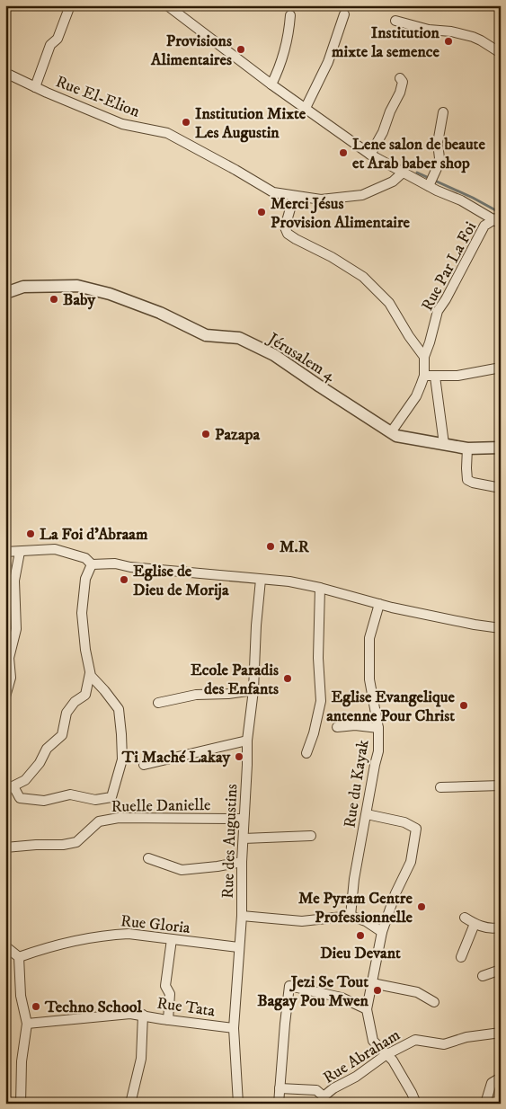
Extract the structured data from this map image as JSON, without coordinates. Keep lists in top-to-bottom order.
{
  "streets": {
    "street": [
      "Rue El-Elion",
      "Rue Par La Foi",
      "Jérusalem 4",
      "Rue du Kayak",
      "Ruelle Danielle",
      "Rue des Augustins",
      "Rue Gloria",
      "Rue Tata",
      "Rue Abraham"
    ]
  },
  "crossings": [
    ["Rue Par La Foi", "Jérusalem 4"],
    ["Ruelle Danielle", "Rue des Augustins"],
    ["Rue des Augustins", "Rue Gloria"],
    ["Rue des Augustins", "Rue Tata"]
  ],
  "places": [
    "Institution mixte la semence",
    "Provisions Alimentaires",
    "Institution Mixte Les Augustin",
    "Lene salon de beaute et Arab baber shop",
    "Merci Jésus Provision Alimentaire",
    "Baby",
    "Pazapa",
    "La Foi d'Abraam",
    "M.R",
    "Eglise de Dieu de Morija",
    "Ecole Paradis des Enfants",
    "Eglise Evangelique antenne Pour Christ",
    "Ti Maché Lakay",
    "Me Pyram Centre Professionnelle",
    "Dieu Devant",
    "Jezi Se Tout Bagay Pou Mwen",
    "Techno School"
  ]
}
